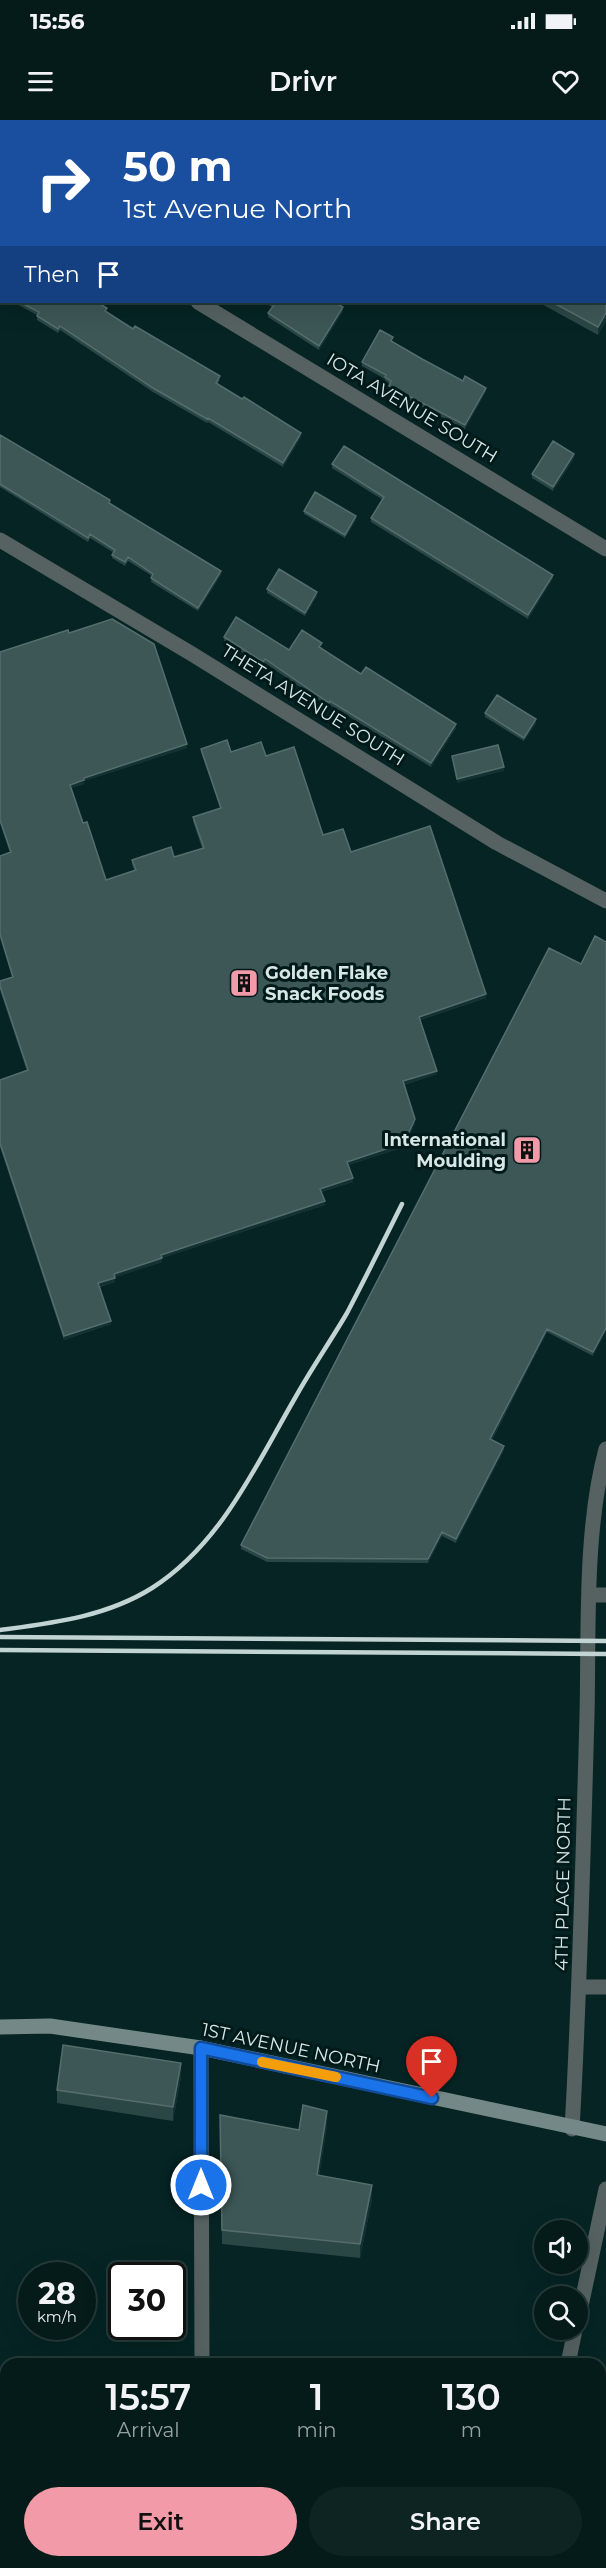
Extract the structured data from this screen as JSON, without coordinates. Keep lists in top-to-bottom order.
{
  "streets": {
    "street": [
      "IOTA AVENUE SOUTH",
      "THETA AVENUE SOUTH",
      "4TH PLACE NORTH",
      "1ST AVENUE NORTH"
    ]
  },
  "crossings": [
    ["4TH PLACE NORTH", "1ST AVENUE NORTH"]
  ],
  "places": {
    "building": ["Golden Flake Snack Foods", "International Moulding"]
  },
  "page": {
    "status": "15:56",
    "header": "Drivr",
    "turn": ["50 m", "1st Avenue North"],
    "then": "Then",
    "speed": "28 km/h",
    "limit": "30",
    "eta": [
      "15:57",
      "Arrival",
      "1",
      "min",
      "130",
      "m"
    ],
    "buttons": ["Exit", "Share"]
  }
}
